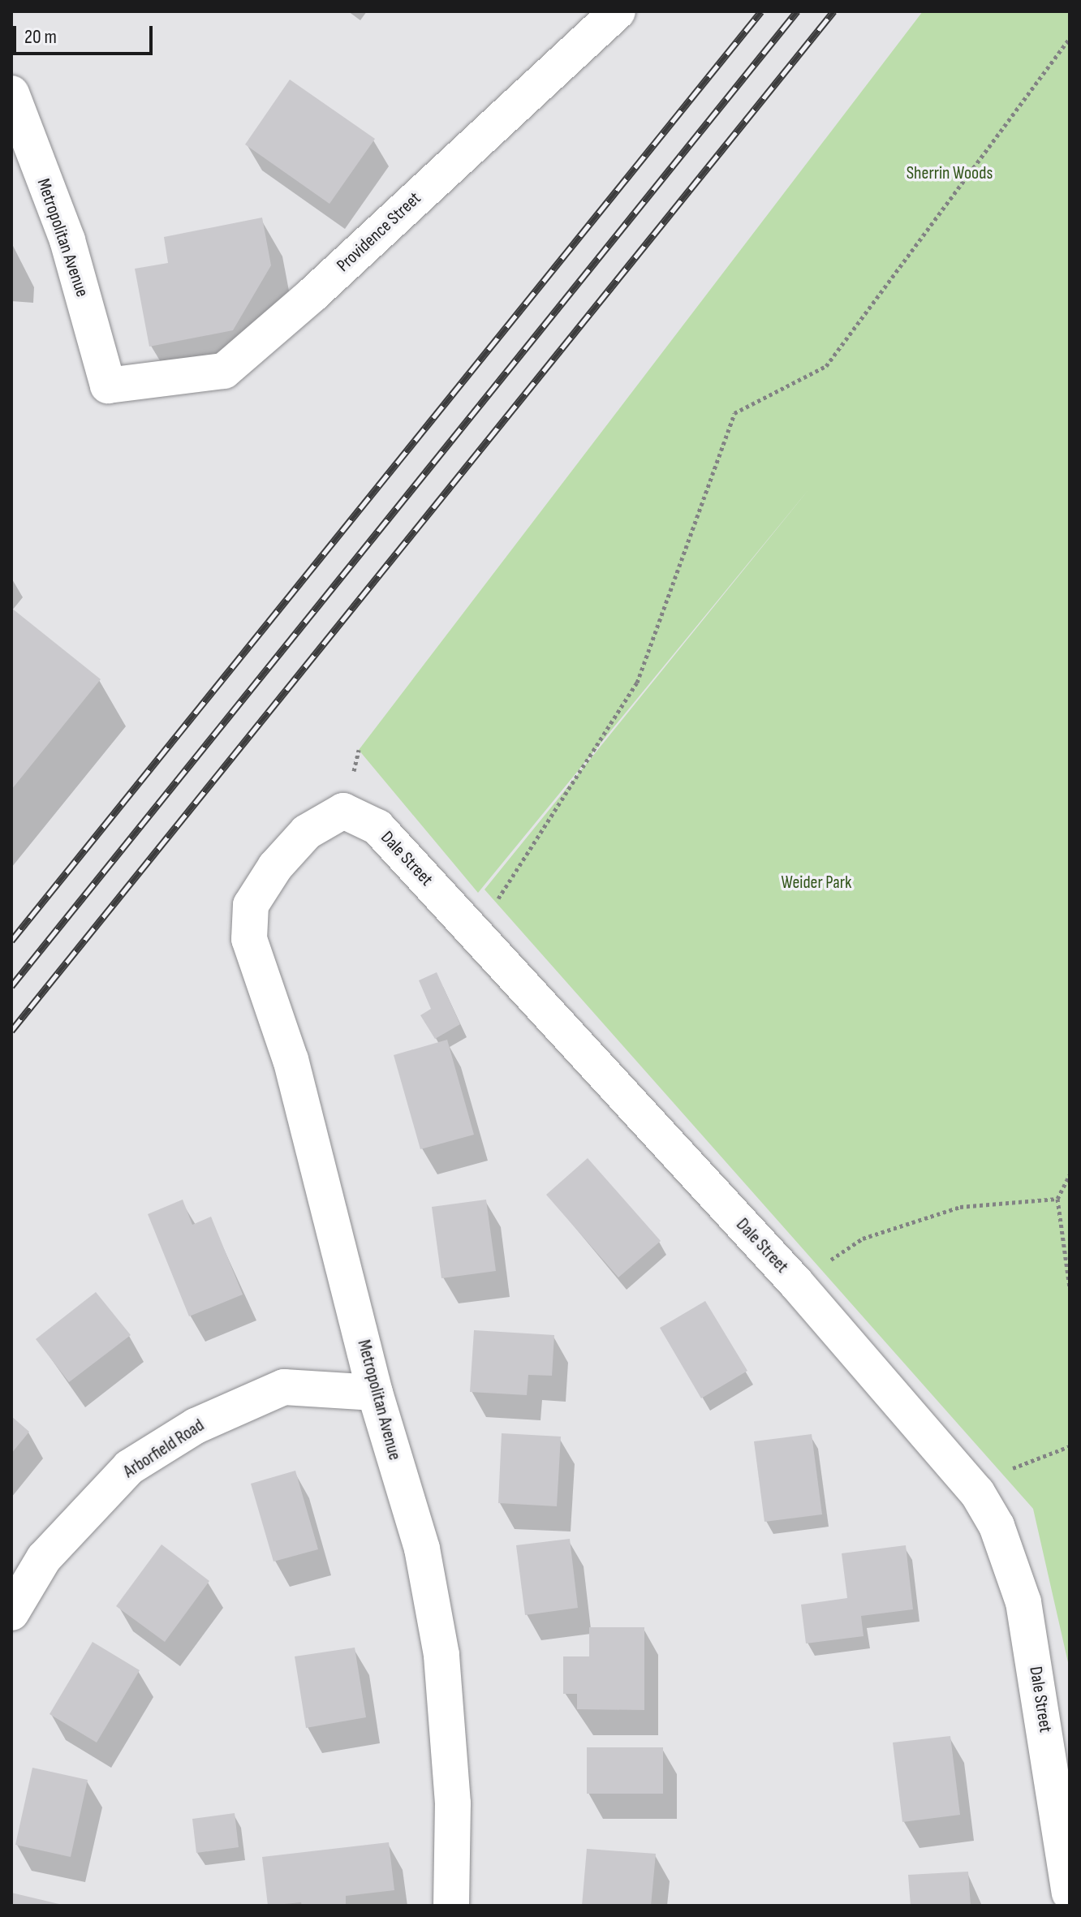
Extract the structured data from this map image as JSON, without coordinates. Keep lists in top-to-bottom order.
{
  "streets": {
    "street": [
      "Providence Street",
      "Metropolitan Avenue",
      "Dale Street",
      "Arborfield Road"
    ]
  },
  "crossings": [
    ["Providence Street", "Metropolitan Avenue"],
    ["Metropolitan Avenue", "Dale Street"],
    ["Metropolitan Avenue", "Arborfield Road"]
  ],
  "parks": ["Sherrin Woods", "Weider Park"],
  "scale_bar": "20 m"
}
